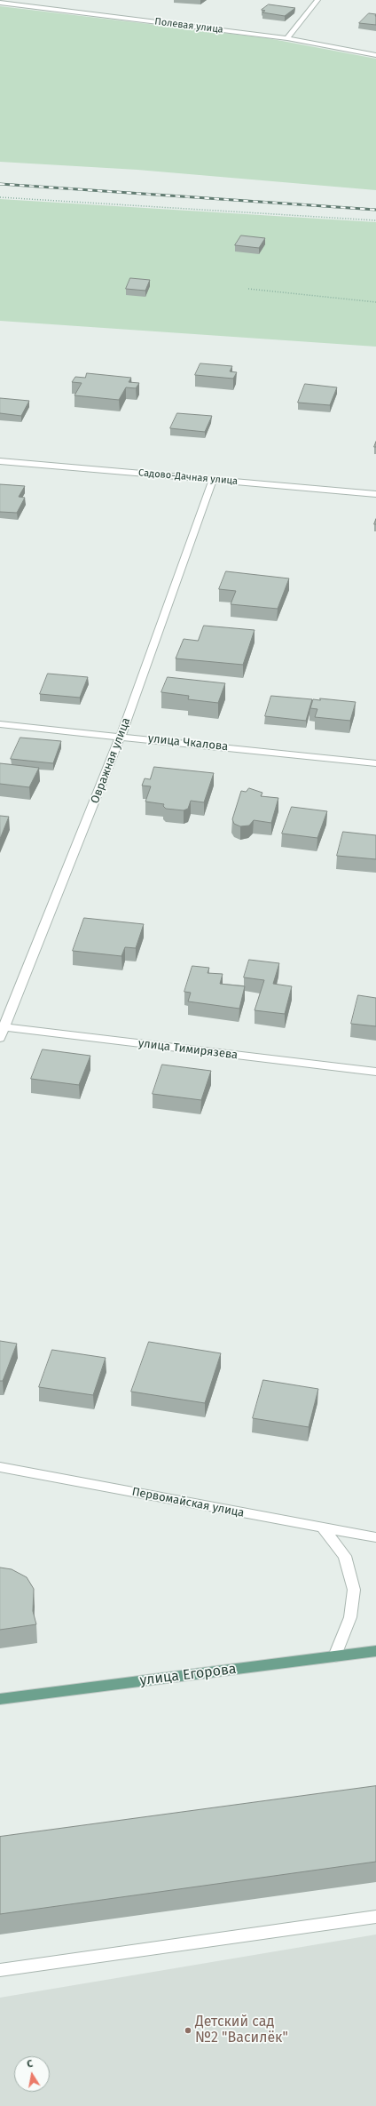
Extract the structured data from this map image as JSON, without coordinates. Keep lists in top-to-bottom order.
{
  "streets": {
    "main road": ["улица Егорова"],
    "street": [
      "Полевая улица",
      "Садово-Дачная улица",
      "улица Чкалова",
      "Овражная улица",
      "улица Тимирязева",
      "Первомайская улица"
    ]
  },
  "crossings": [
    ["Садово-Дачная улица", "Овражная улица"],
    ["улица Чкалова", "Овражная улица"],
    ["Овражная улица", "улица Тимирязева"]
  ],
  "places": ["Детский сад №2 \"Василёк\""],
  "north": "top"
}
